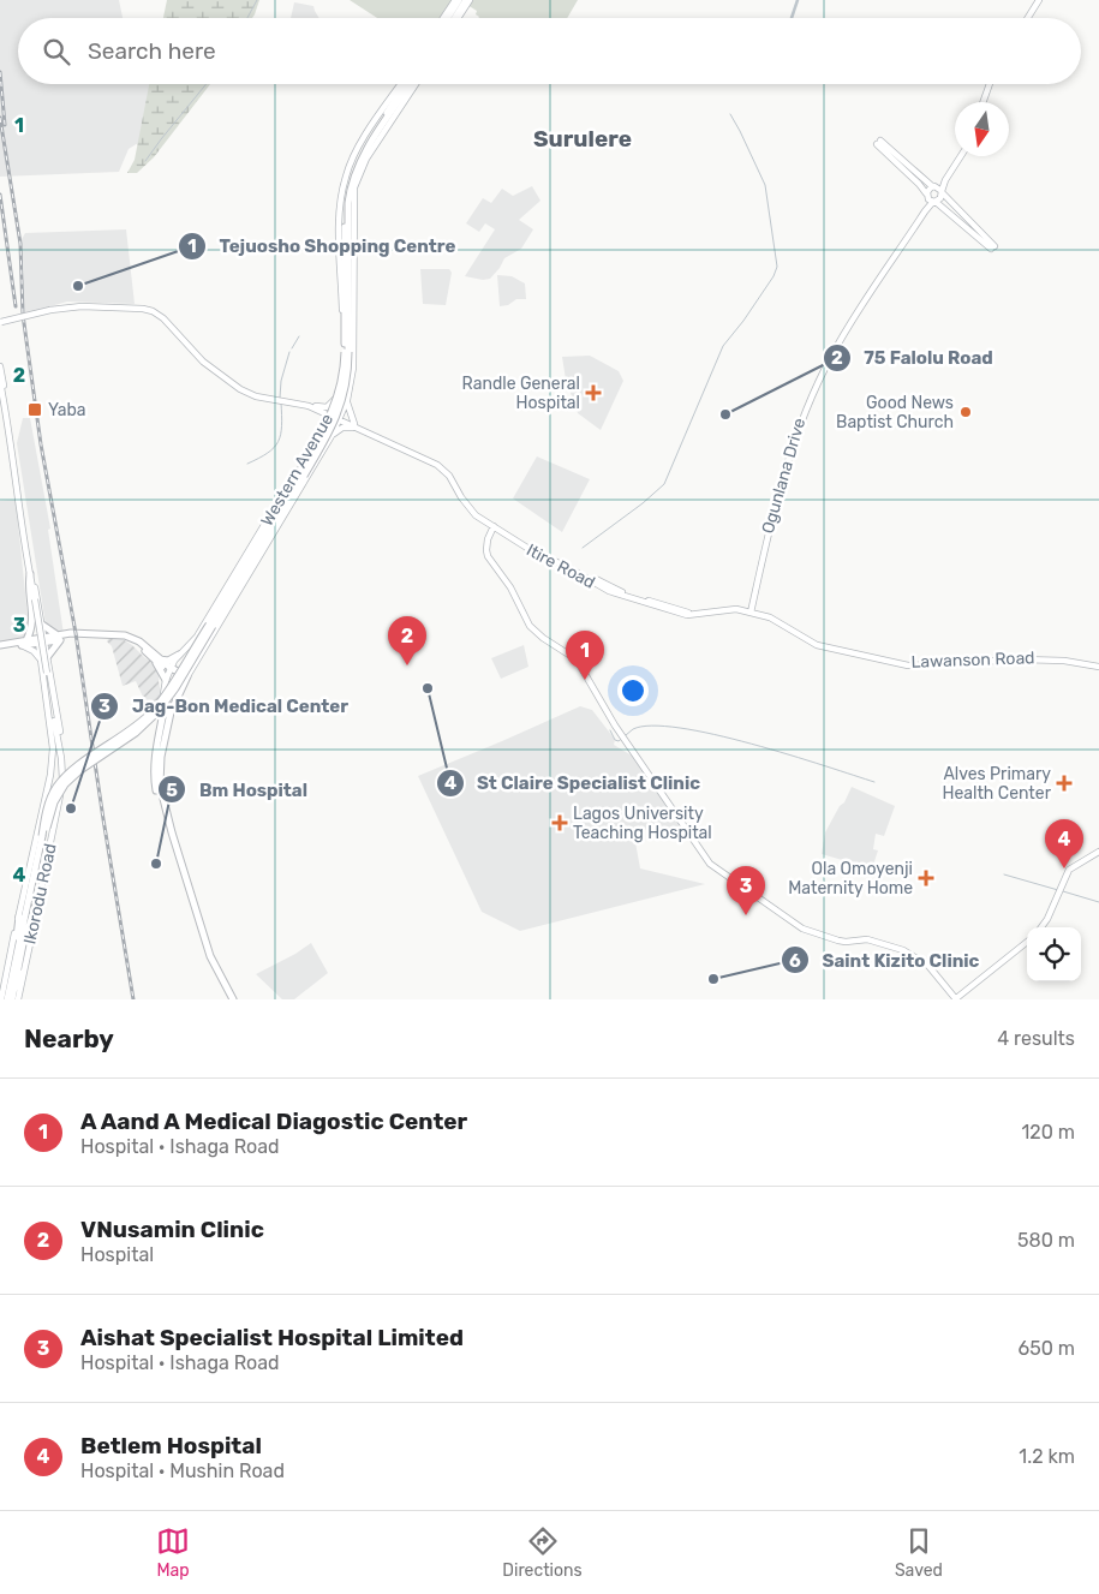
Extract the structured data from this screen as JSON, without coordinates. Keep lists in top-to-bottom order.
{
  "streets": {
    "highway": ["Western Avenue", "Ikorodu Road"],
    "main road": ["Ogunlana Drive", "Itire Road", "Lawanson Road"]
  },
  "crossings": [
    ["Western Avenue", "Ikorodu Road"],
    ["Ogunlana Drive", "Itire Road"],
    ["Ogunlana Drive", "Lawanson Road"],
    ["Itire Road", "Lawanson Road"]
  ],
  "districts": ["Surulere"],
  "places": {
    "other": [
      "Tejuosho Shopping Centre",
      "Good News Baptist Church",
      "75 Falolu Road",
      "St Claire Specialist Clinic",
      "Jag-Bon Medical Center",
      "Bm Hospital",
      "Saint Kizito Clinic"
    ],
    "health": [
      "Randle General Hospital",
      "Alves Primary Health Center",
      "Lagos University Teaching Hospital",
      "Ola Omoyenji Maternity Home"
    ],
    "transit": ["Yaba"]
  },
  "north": "bottom",
  "page": {
    "search": "Search here",
    "pins": [
      "2",
      "1",
      "4",
      "3"
    ],
    "heading": ["Nearby", "4 results"],
    "list": [
      {
        "mark": "1",
        "name": "A Aand A Medical Diagostic Center",
        "note": "Hospital · Ishaga Road",
        "value": "120 m"
      },
      {
        "mark": "2",
        "name": "VNusamin Clinic",
        "note": "Hospital",
        "value": "580 m"
      },
      {
        "mark": "3",
        "name": "Aishat Specialist Hospital Limited",
        "note": "Hospital · Ishaga Road",
        "value": "650 m"
      },
      {
        "mark": "4",
        "name": "Betlem Hospital",
        "note": "Hospital · Mushin Road",
        "value": "1.2 km"
      }
    ],
    "nav": ["Map", "Directions", "Saved"]
  },
  "grid": {
    "rows": [
      "1",
      "2",
      "3",
      "4"
    ]
  }
}
